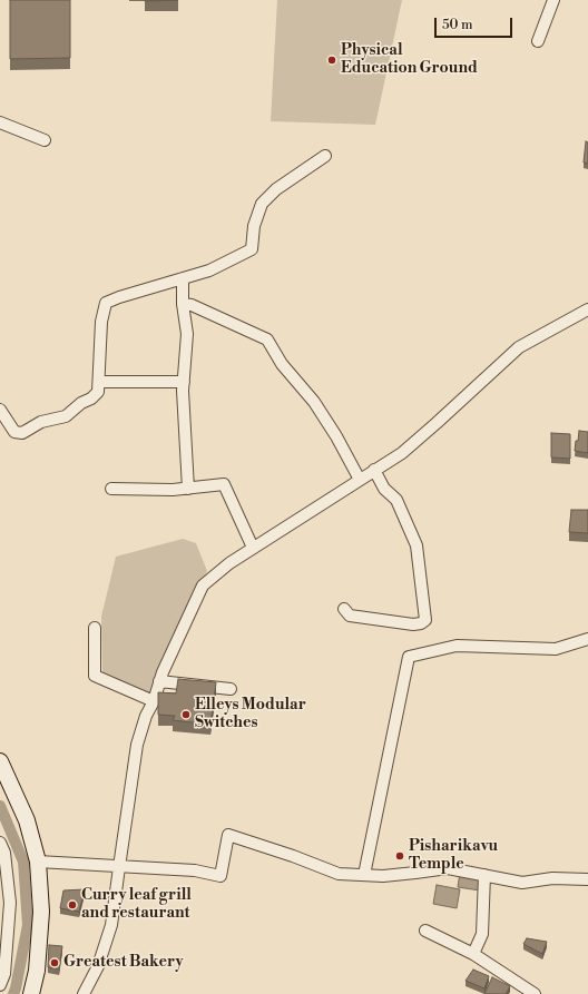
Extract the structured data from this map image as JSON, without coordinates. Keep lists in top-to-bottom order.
{
  "places": [
    "Physical Education Ground",
    "Elleys Modular Switches",
    "Pisharikavu Temple",
    "Curry leaf grill and restaurant",
    "Greatest Bakery"
  ],
  "scale_bar": "50 m"
}
